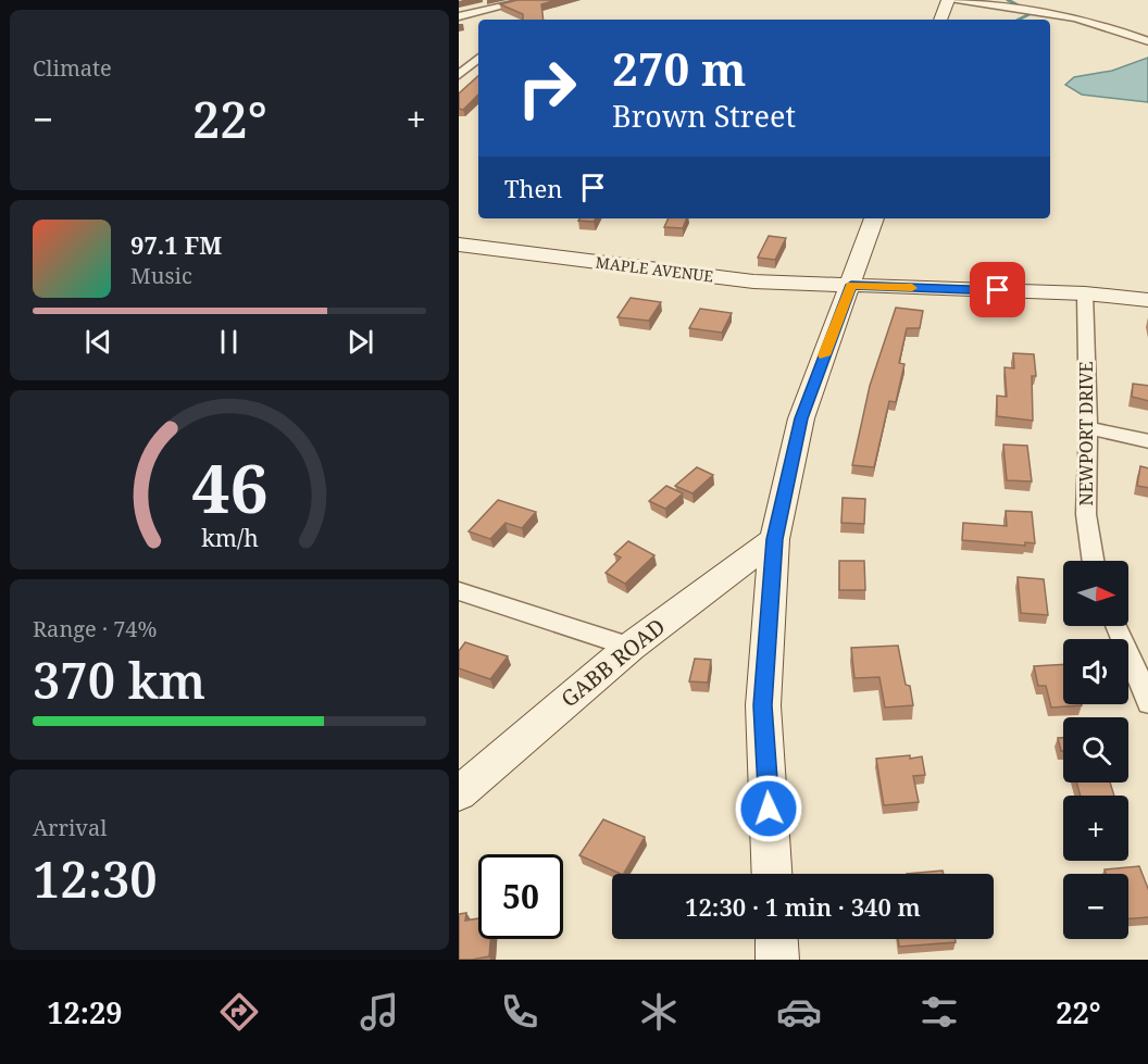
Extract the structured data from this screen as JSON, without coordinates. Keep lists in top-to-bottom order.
{
  "streets": {
    "street": ["MAPLE AVENUE", "NEWPORT DRIVE", "GABB ROAD"]
  },
  "crossings": [
    ["MAPLE AVENUE", "NEWPORT DRIVE"]
  ],
  "north": "right",
  "page": {
    "tile": [
      "Climate",
      ["Range · 74%", "370 km"],
      ["Arrival", "12:30"]
    ],
    "turn": ["270 m", "Brown Street"],
    "heat": ["−", "22°", "+"],
    "then": "Then",
    "song": ["97.1 FM", "Music"],
    "map_buttons": ["+", "−"],
    "limit": "50",
    "trip": "12:30 · 1 min · 340 m",
    "tabs": ["12:29", "22°"],
    "gauge": ["46", "km/h"]
  }
}
